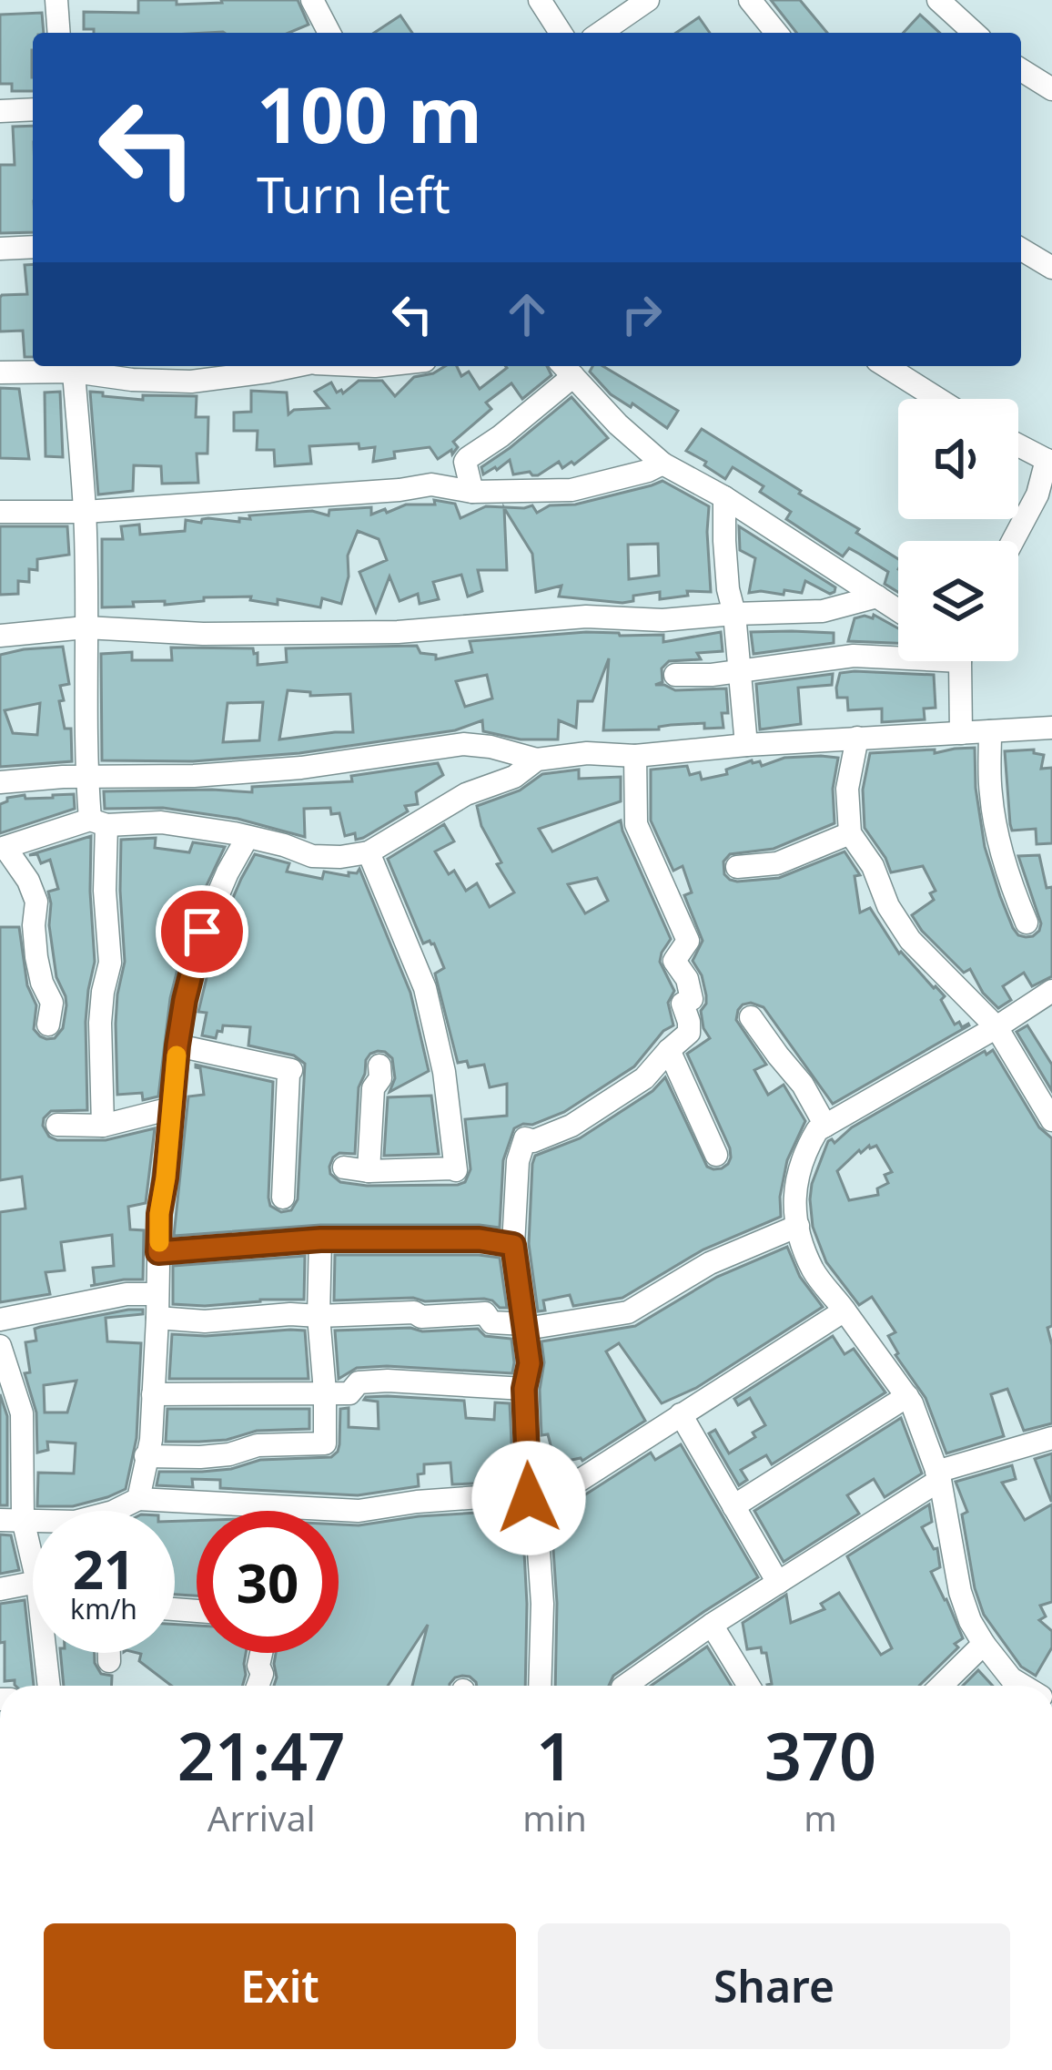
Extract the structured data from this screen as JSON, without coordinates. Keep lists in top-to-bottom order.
{
  "page": {
    "turn": ["100 m", "Turn left"],
    "speed": "21 km/h",
    "limit": "30",
    "eta": [
      "21:47",
      "Arrival",
      "1",
      "min",
      "370",
      "m"
    ],
    "buttons": ["Exit", "Share"]
  }
}
